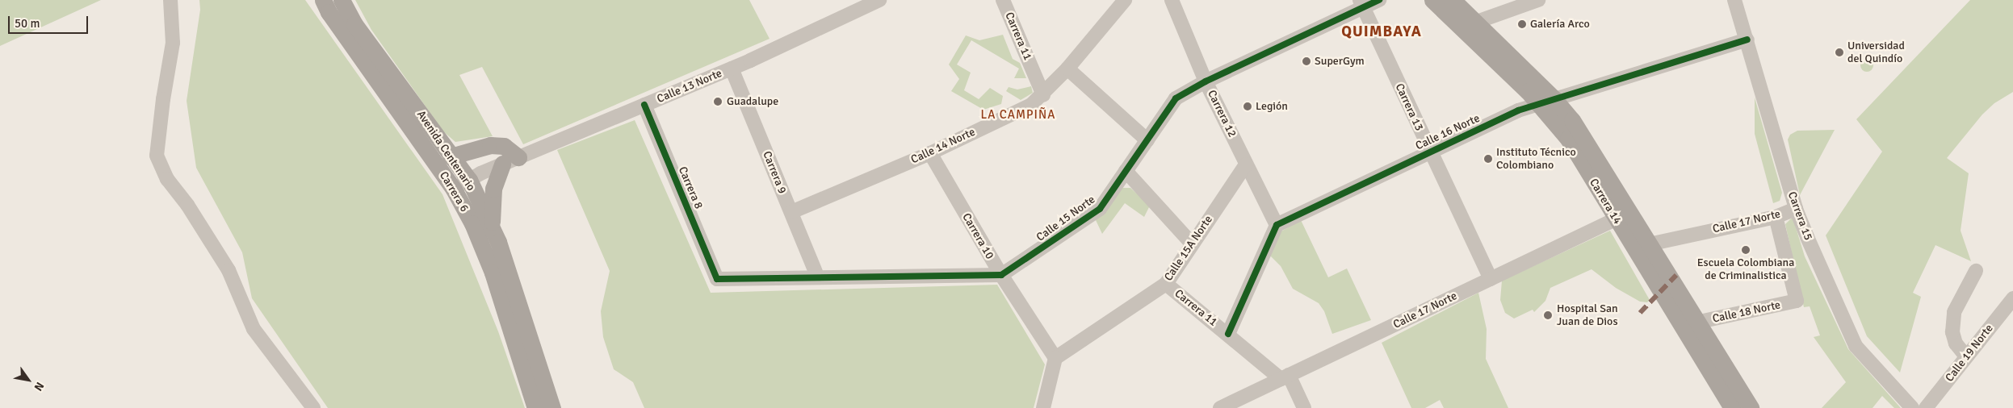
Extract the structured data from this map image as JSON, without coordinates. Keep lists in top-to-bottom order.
{
  "streets": {
    "main road": ["Avenida Centenario", "Carrera 6", "Carrera 14"],
    "street": [
      "Carrera 11",
      "Calle 13 Norte",
      "Carrera 13",
      "Carrera 12",
      "Calle 16 Norte",
      "Calle 14 Norte",
      "Carrera 9",
      "Carrera 8",
      "Carrera 15",
      "Calle 15 Norte",
      "Calle 17 Norte",
      "Carrera 10",
      "Calle 15A Norte",
      "Calle 18 Norte",
      "Calle 19 Norte"
    ]
  },
  "crossings": [
    ["Carrera 11", "Calle 14 Norte"],
    ["Carrera 11", "Calle 17 Norte"],
    ["Carrera 11", "Calle 15A Norte"],
    ["Calle 13 Norte", "Avenida Centenario"],
    ["Calle 13 Norte", "Carrera 9"],
    ["Calle 13 Norte", "Carrera 8"],
    ["Calle 13 Norte", "Carrera 6"],
    ["Carrera 13", "Calle 16 Norte"],
    ["Carrera 13", "Calle 15 Norte"],
    ["Carrera 13", "Calle 17 Norte"],
    ["Carrera 12", "Calle 16 Norte"],
    ["Carrera 12", "Calle 15 Norte"],
    ["Carrera 12", "Calle 15A Norte"],
    ["Calle 16 Norte", "Carrera 14"],
    ["Calle 16 Norte", "Carrera 15"],
    ["Calle 14 Norte", "Carrera 9"],
    ["Calle 14 Norte", "Carrera 10"],
    ["Carrera 9", "Carrera 8"],
    ["Carrera 14", "Calle 17 Norte"],
    ["Carrera 14", "Calle 18 Norte"],
    ["Carrera 15", "Calle 17 Norte"],
    ["Carrera 15", "Calle 18 Norte"],
    ["Calle 15 Norte", "Carrera 10"],
    ["Carrera 10", "Calle 15A Norte"]
  ],
  "districts": ["QUIMBAYA", "LA CAMPIÑA"],
  "places": [
    "Galería Arco",
    "Universidad del Quindío",
    "SuperGym",
    "Guadalupe",
    "Legión",
    "Instituto Técnico Colombiano",
    "Escuela Colombiana de Criminalistica",
    "Hospital San Juan de Dios"
  ],
  "scale_bar": "50 m",
  "north": "bottom right"
}
